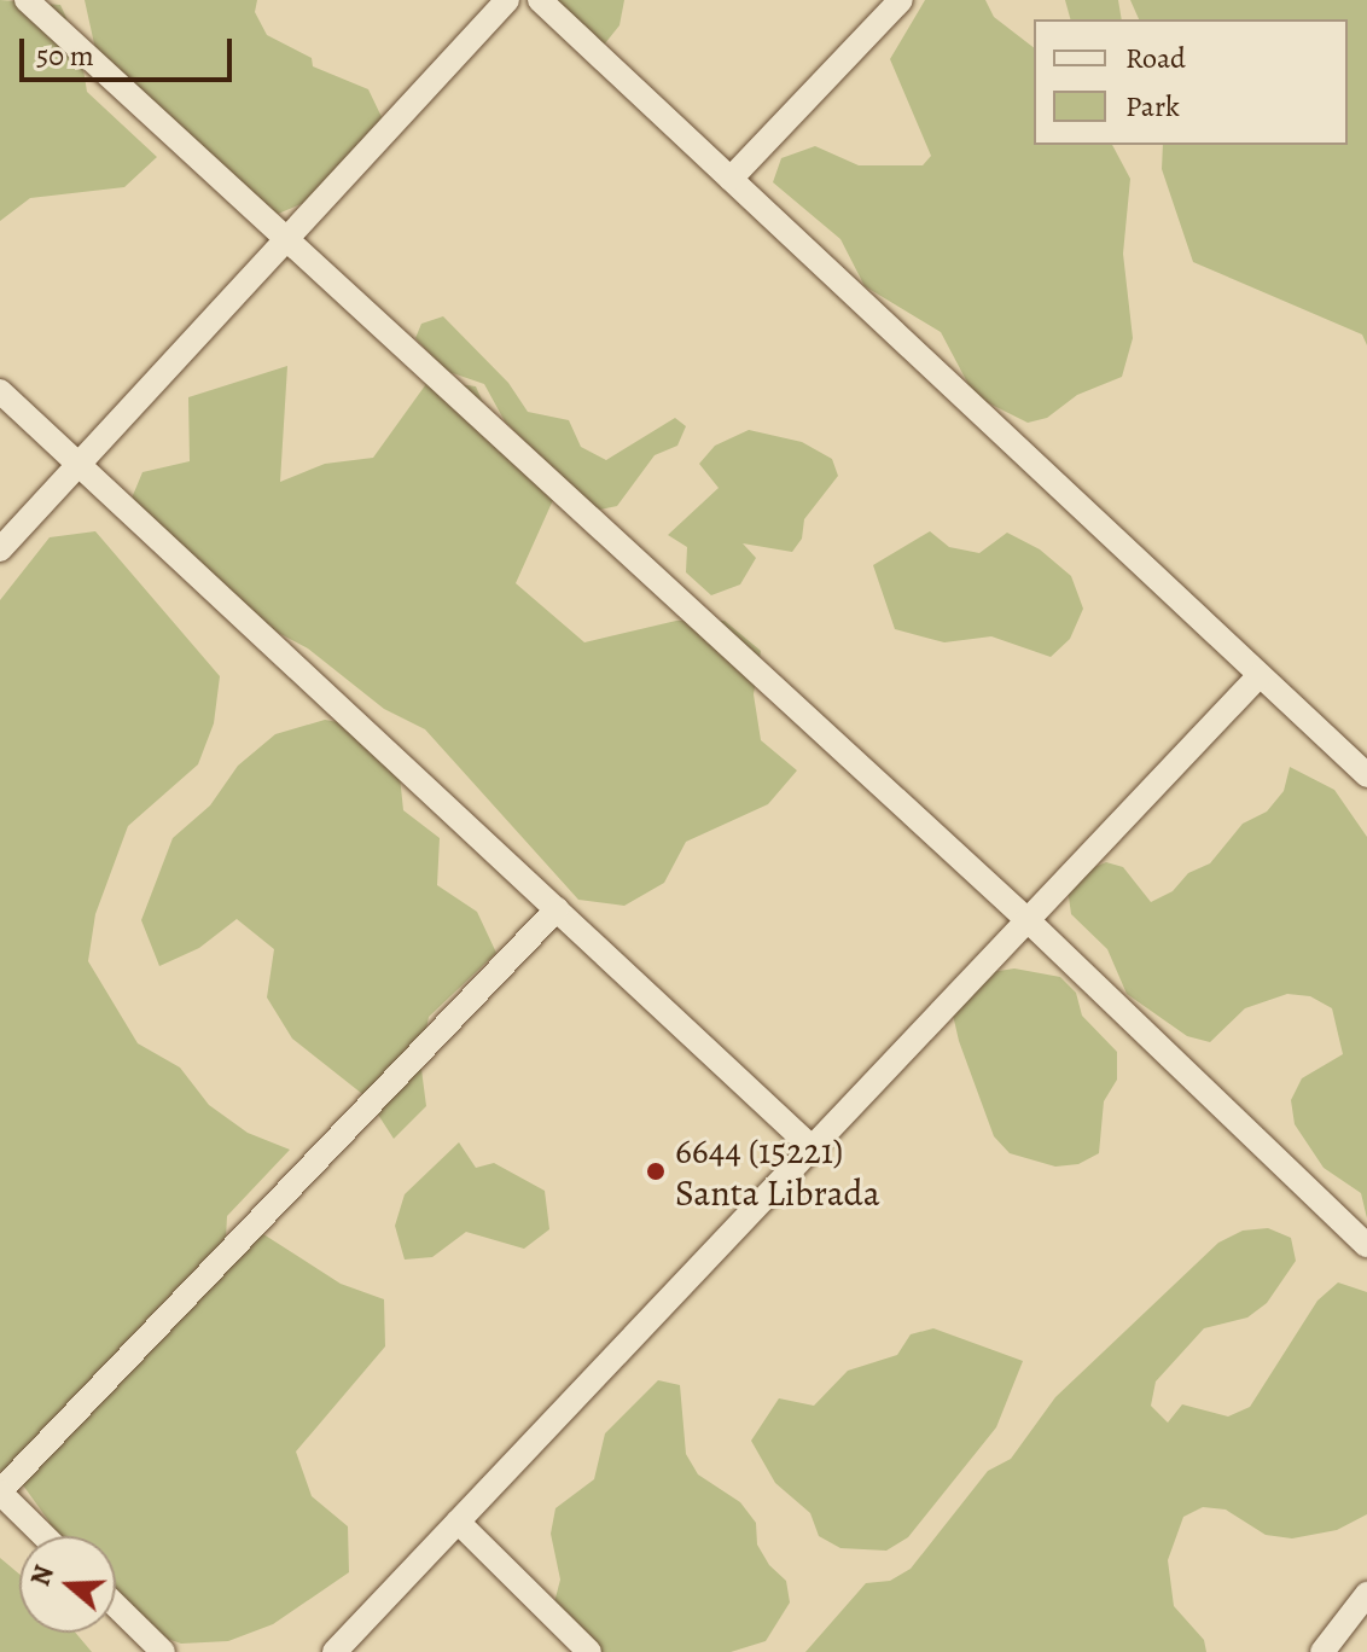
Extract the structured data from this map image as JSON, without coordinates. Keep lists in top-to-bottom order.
{
  "places": ["6644 (15221) Santa Librada"],
  "legend": ["Road", "Park"],
  "scale_bar": "50 m",
  "north": "left"
}
